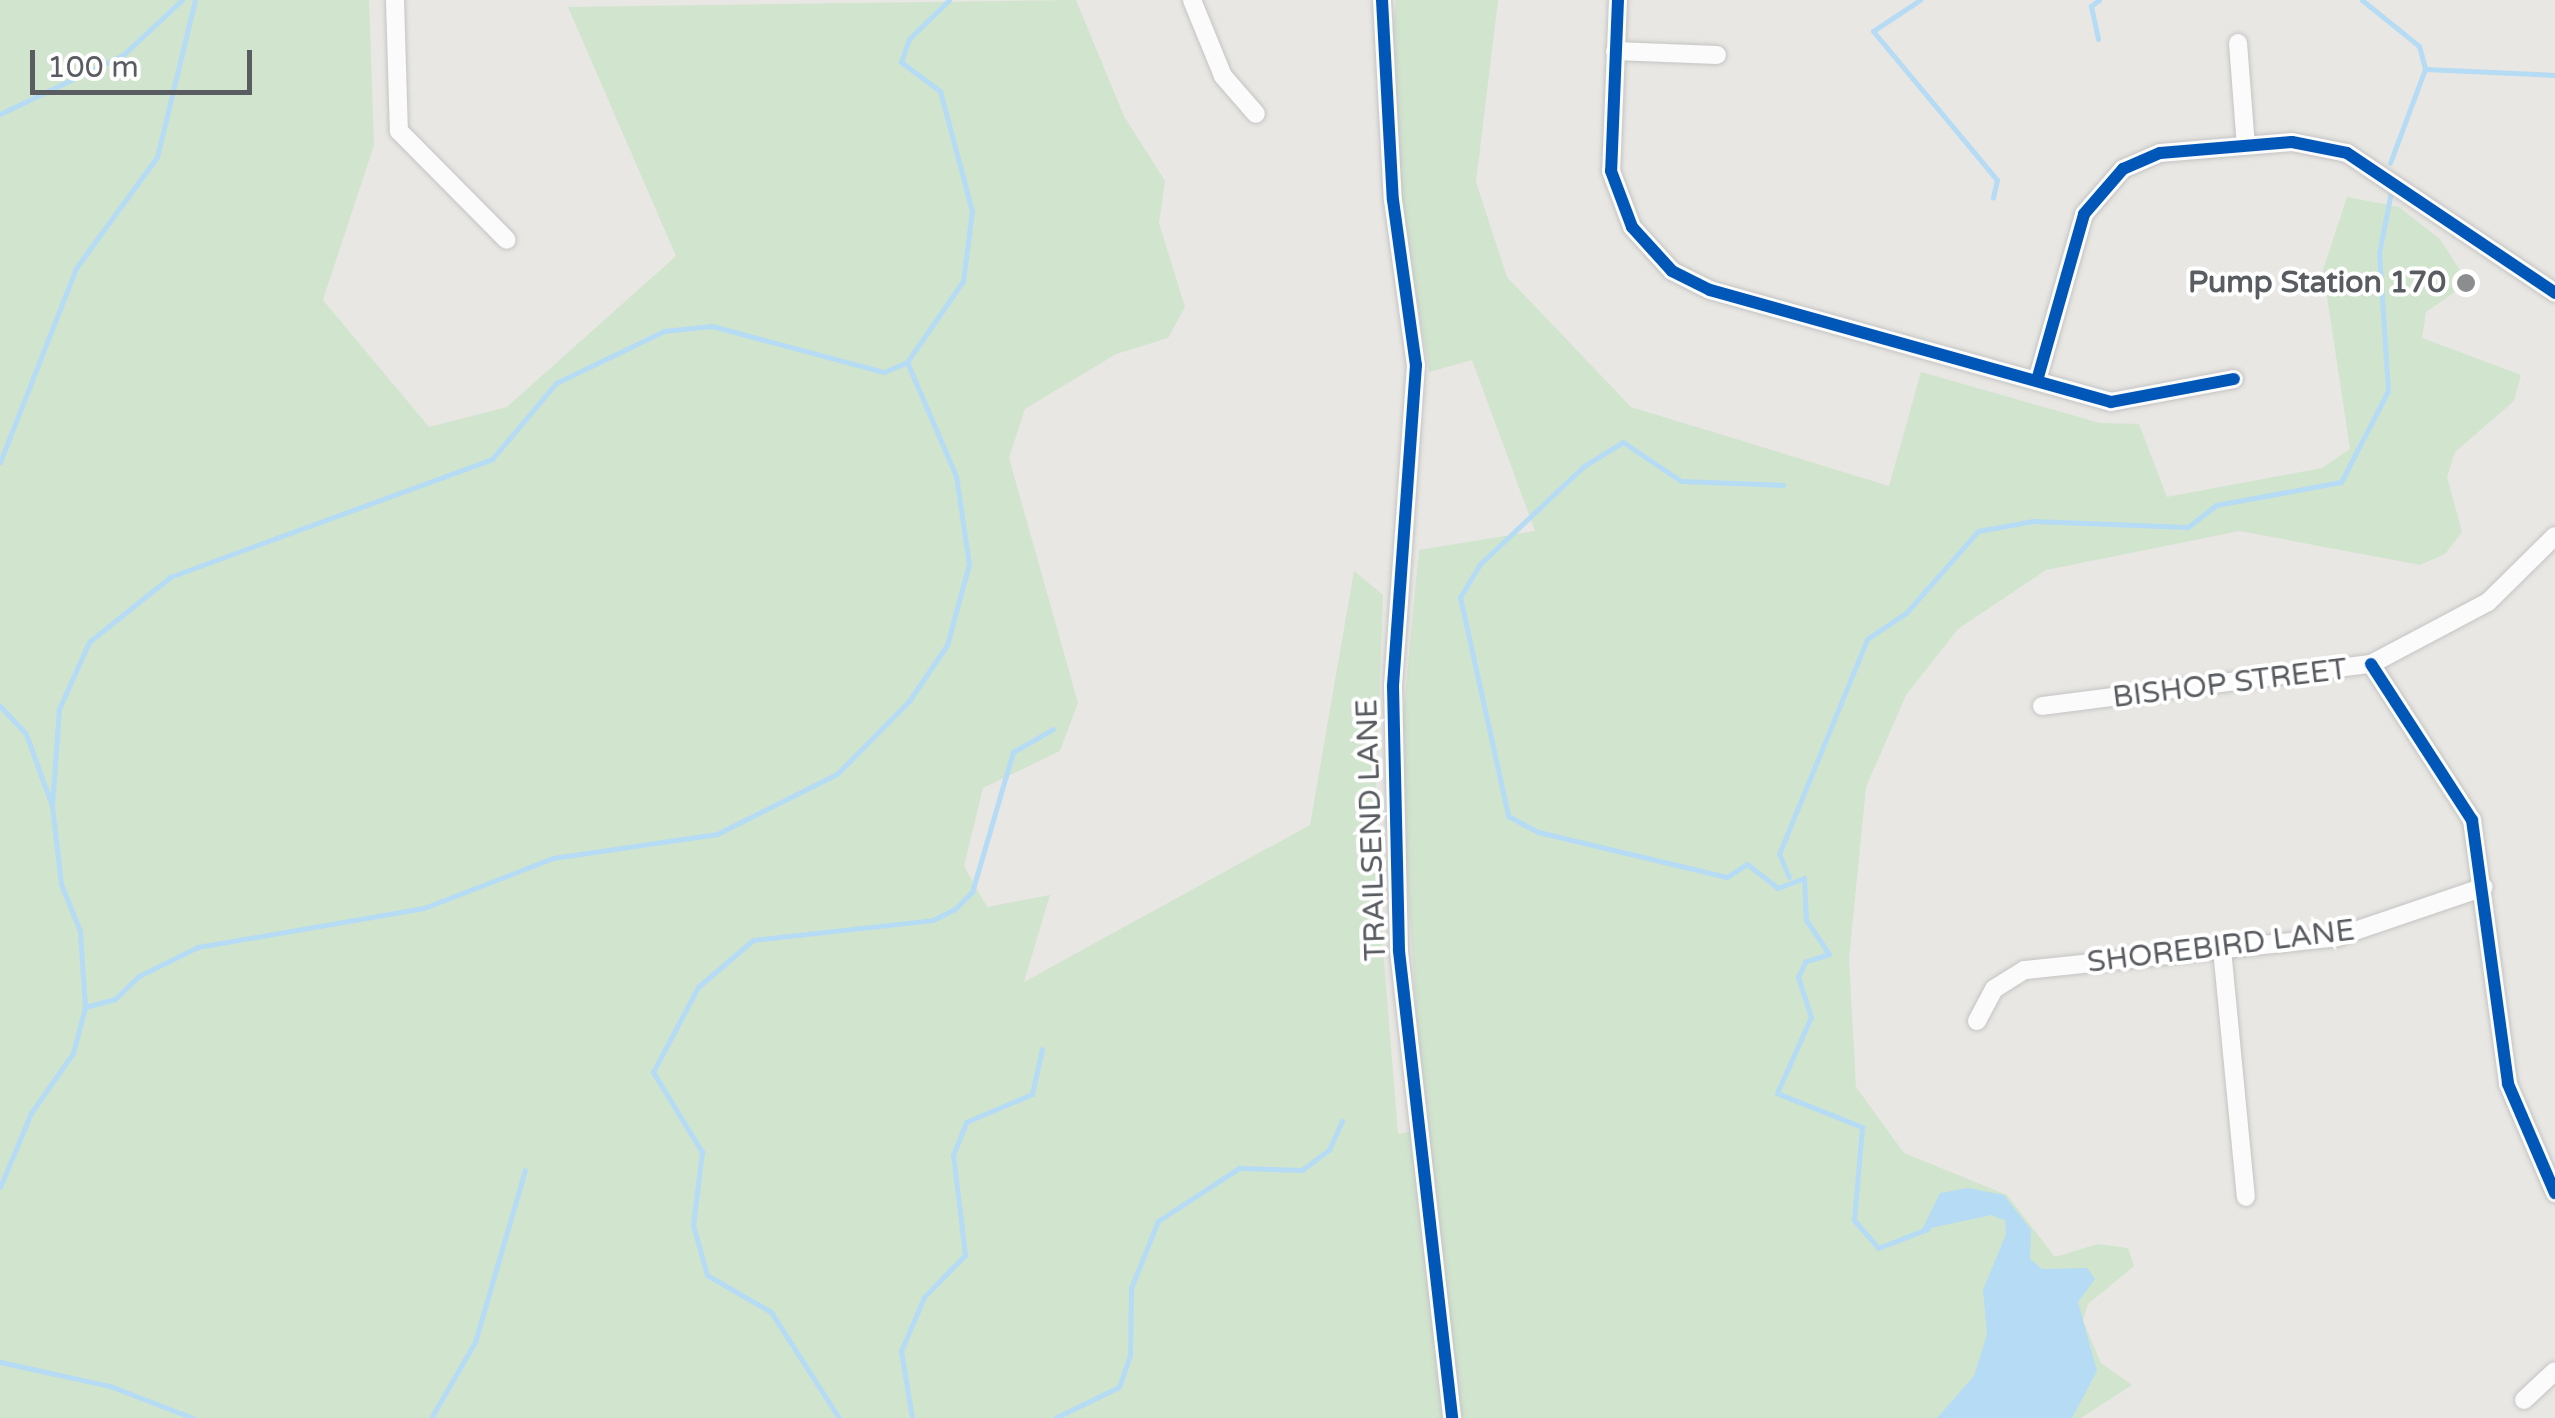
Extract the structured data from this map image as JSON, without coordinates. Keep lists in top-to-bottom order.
{
  "streets": {
    "street": ["BISHOP STREET", "TRAILSEND LANE", "SHOREBIRD LANE"]
  },
  "places": ["Pump Station 170"],
  "scale_bar": "100 m"
}
